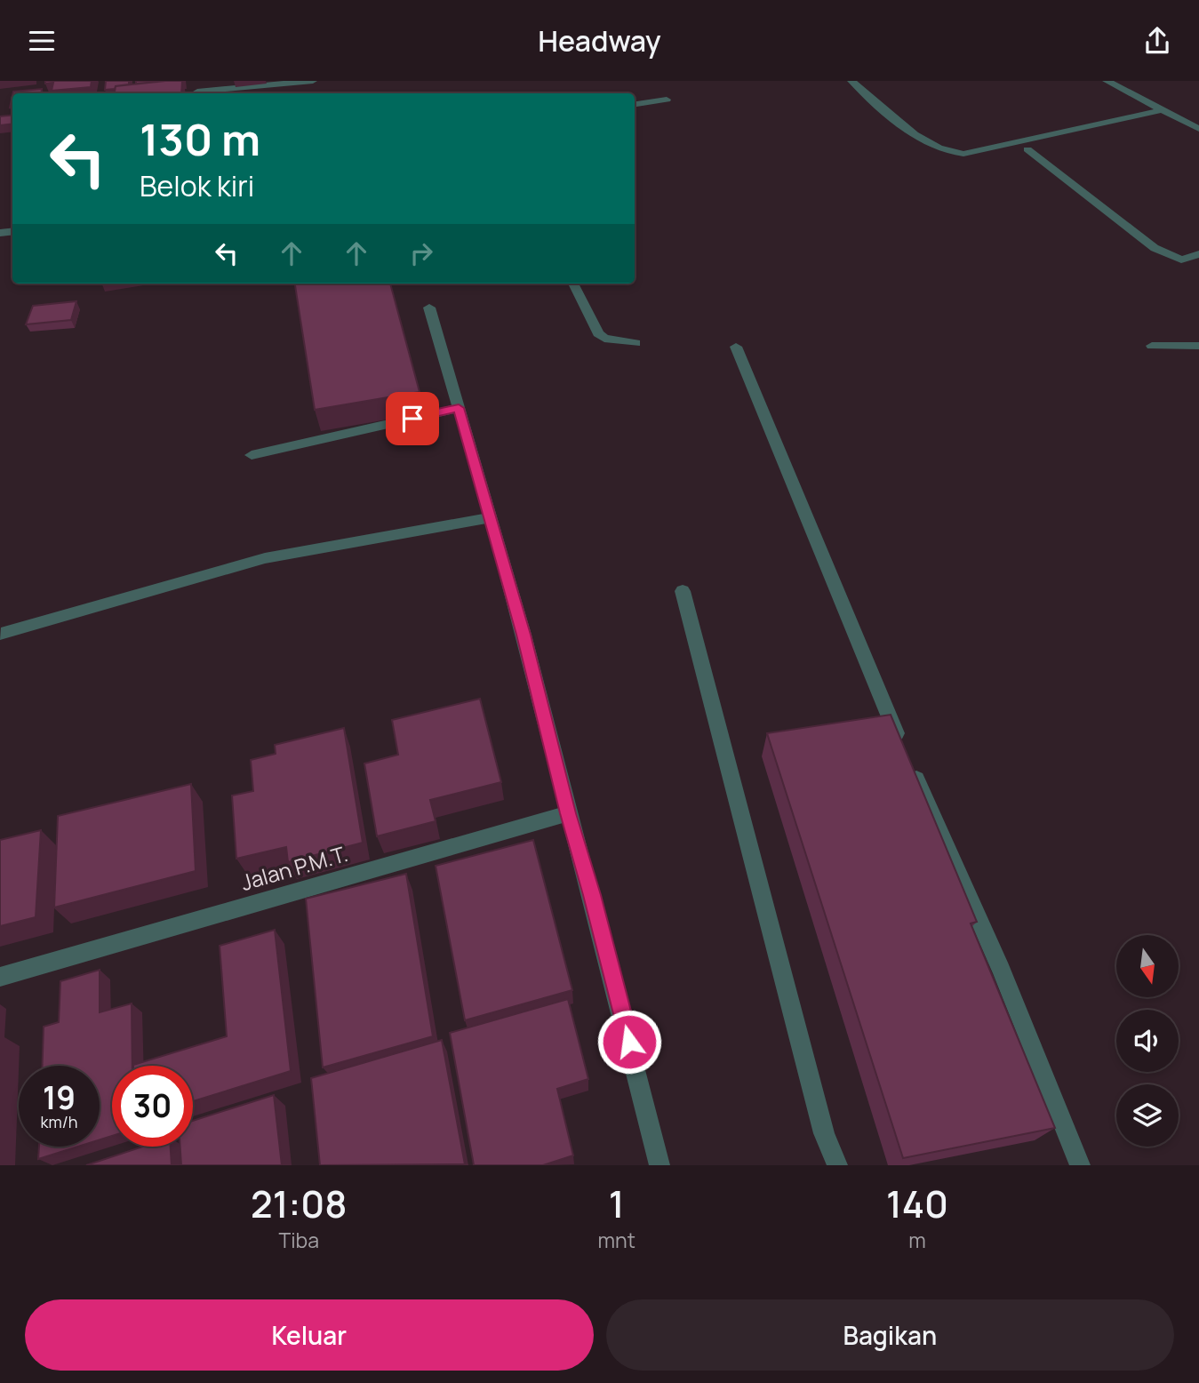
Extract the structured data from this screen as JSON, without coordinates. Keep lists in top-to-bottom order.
{
  "streets": {
    "street": ["Jalan P.M.T."]
  },
  "north": "bottom",
  "page": {
    "header": "Headway",
    "turn": ["130 m", "Belok kiri"],
    "speed": "19 km/h",
    "limit": "30",
    "eta": [
      "21:08",
      "Tiba",
      "1",
      "mnt",
      "140",
      "m"
    ],
    "buttons": ["Keluar", "Bagikan"]
  }
}
